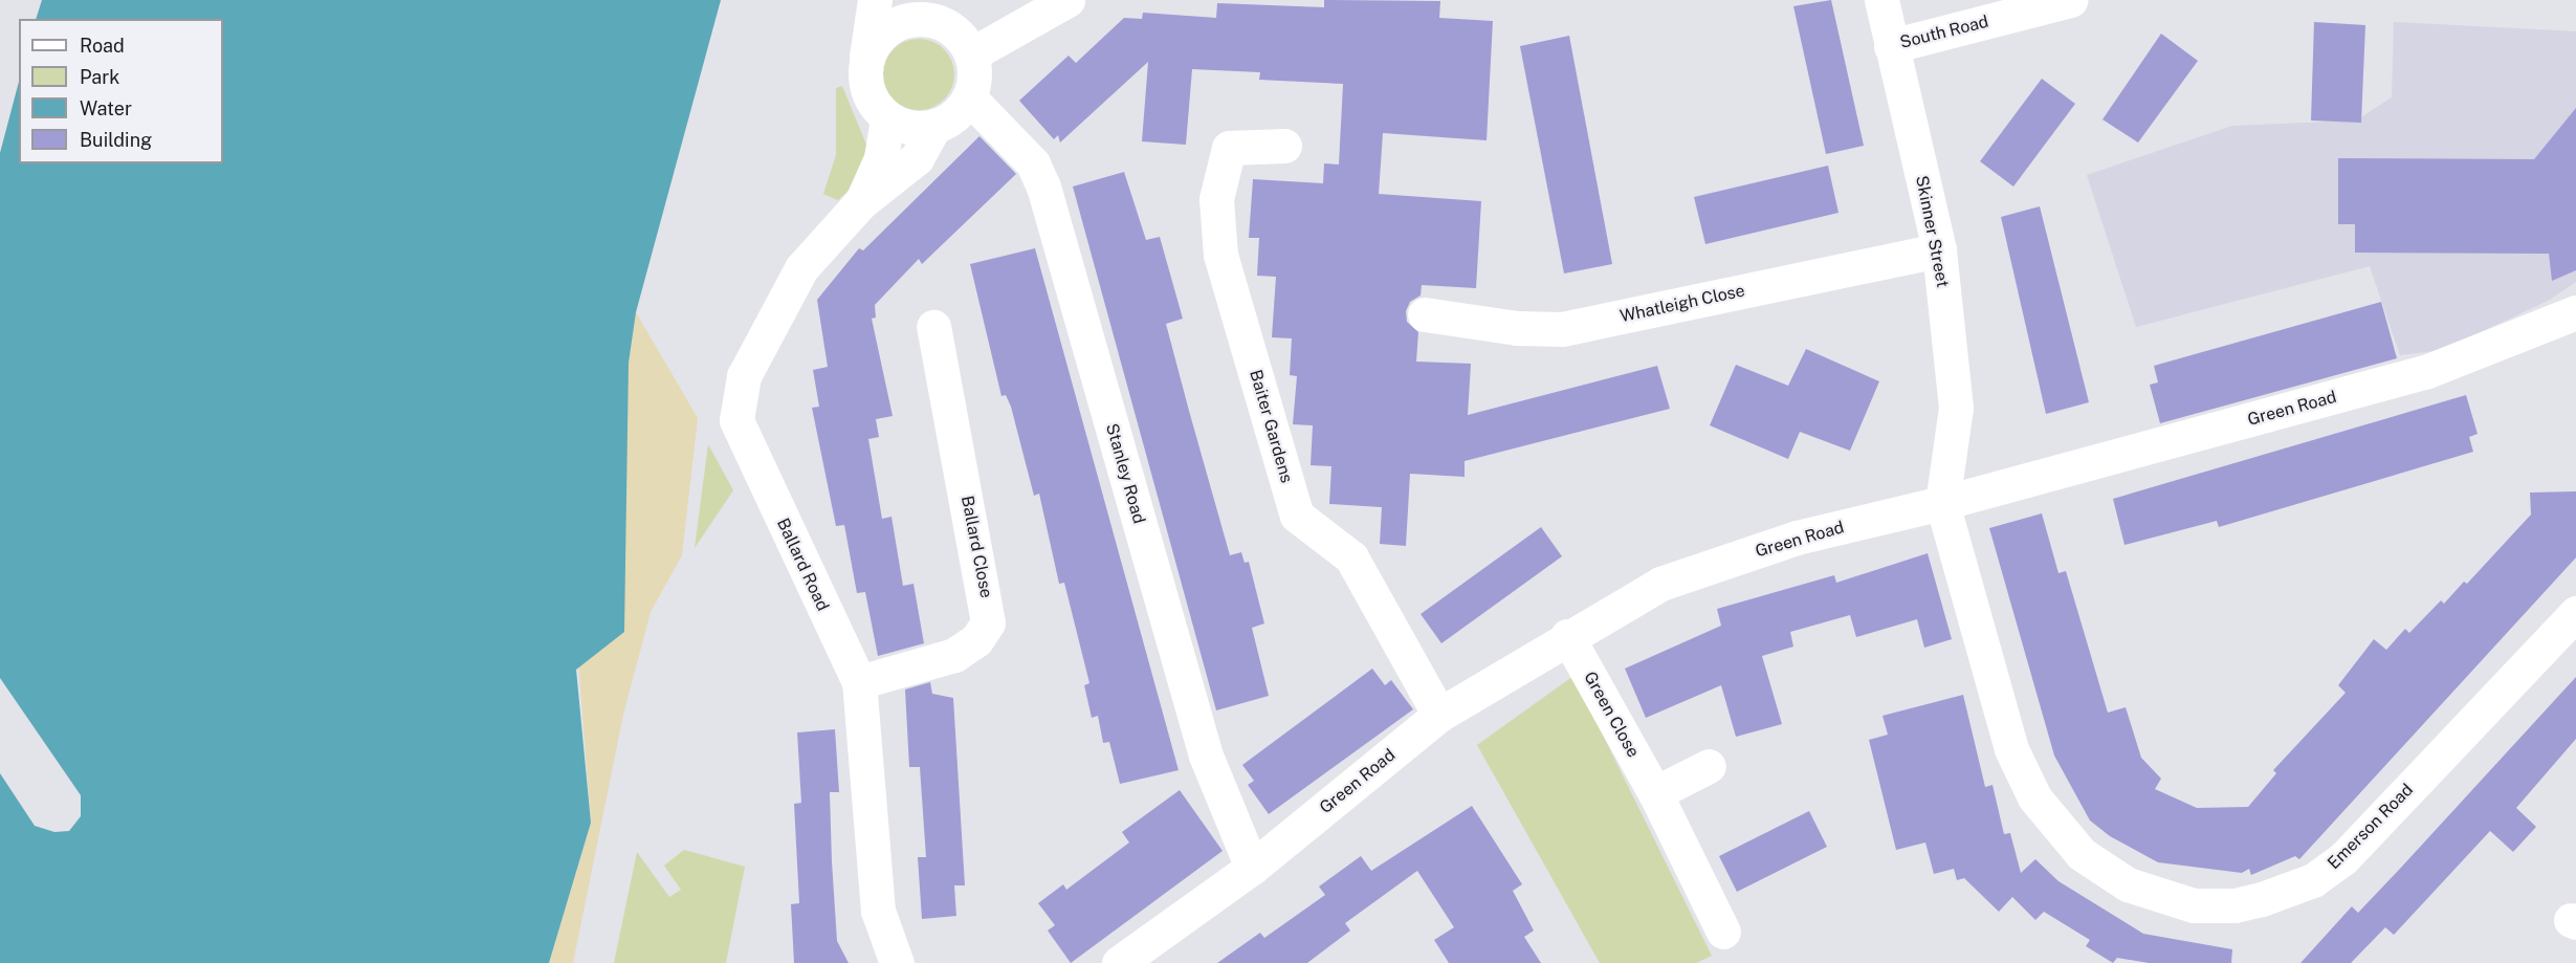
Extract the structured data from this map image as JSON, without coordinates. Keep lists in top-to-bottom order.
{
  "streets": {
    "street": [
      "South Road",
      "Skinner Street",
      "Whatleigh Close",
      "Green Road",
      "Baiter Gardens",
      "Stanley Road",
      "Ballard Close",
      "Ballard Road",
      "Green Close",
      "Emerson Road"
    ]
  },
  "crossings": [
    ["South Road", "Skinner Street"],
    ["Skinner Street", "Whatleigh Close"],
    ["Skinner Street", "Green Road"],
    ["Skinner Street", "Emerson Road"],
    ["Green Road", "Baiter Gardens"],
    ["Green Road", "Stanley Road"],
    ["Green Road", "Green Close"],
    ["Green Road", "Emerson Road"],
    ["Stanley Road", "Ballard Road"],
    ["Ballard Close", "Ballard Road"]
  ],
  "legend": [
    "Road",
    "Park",
    "Water",
    "Building"
  ]
}
